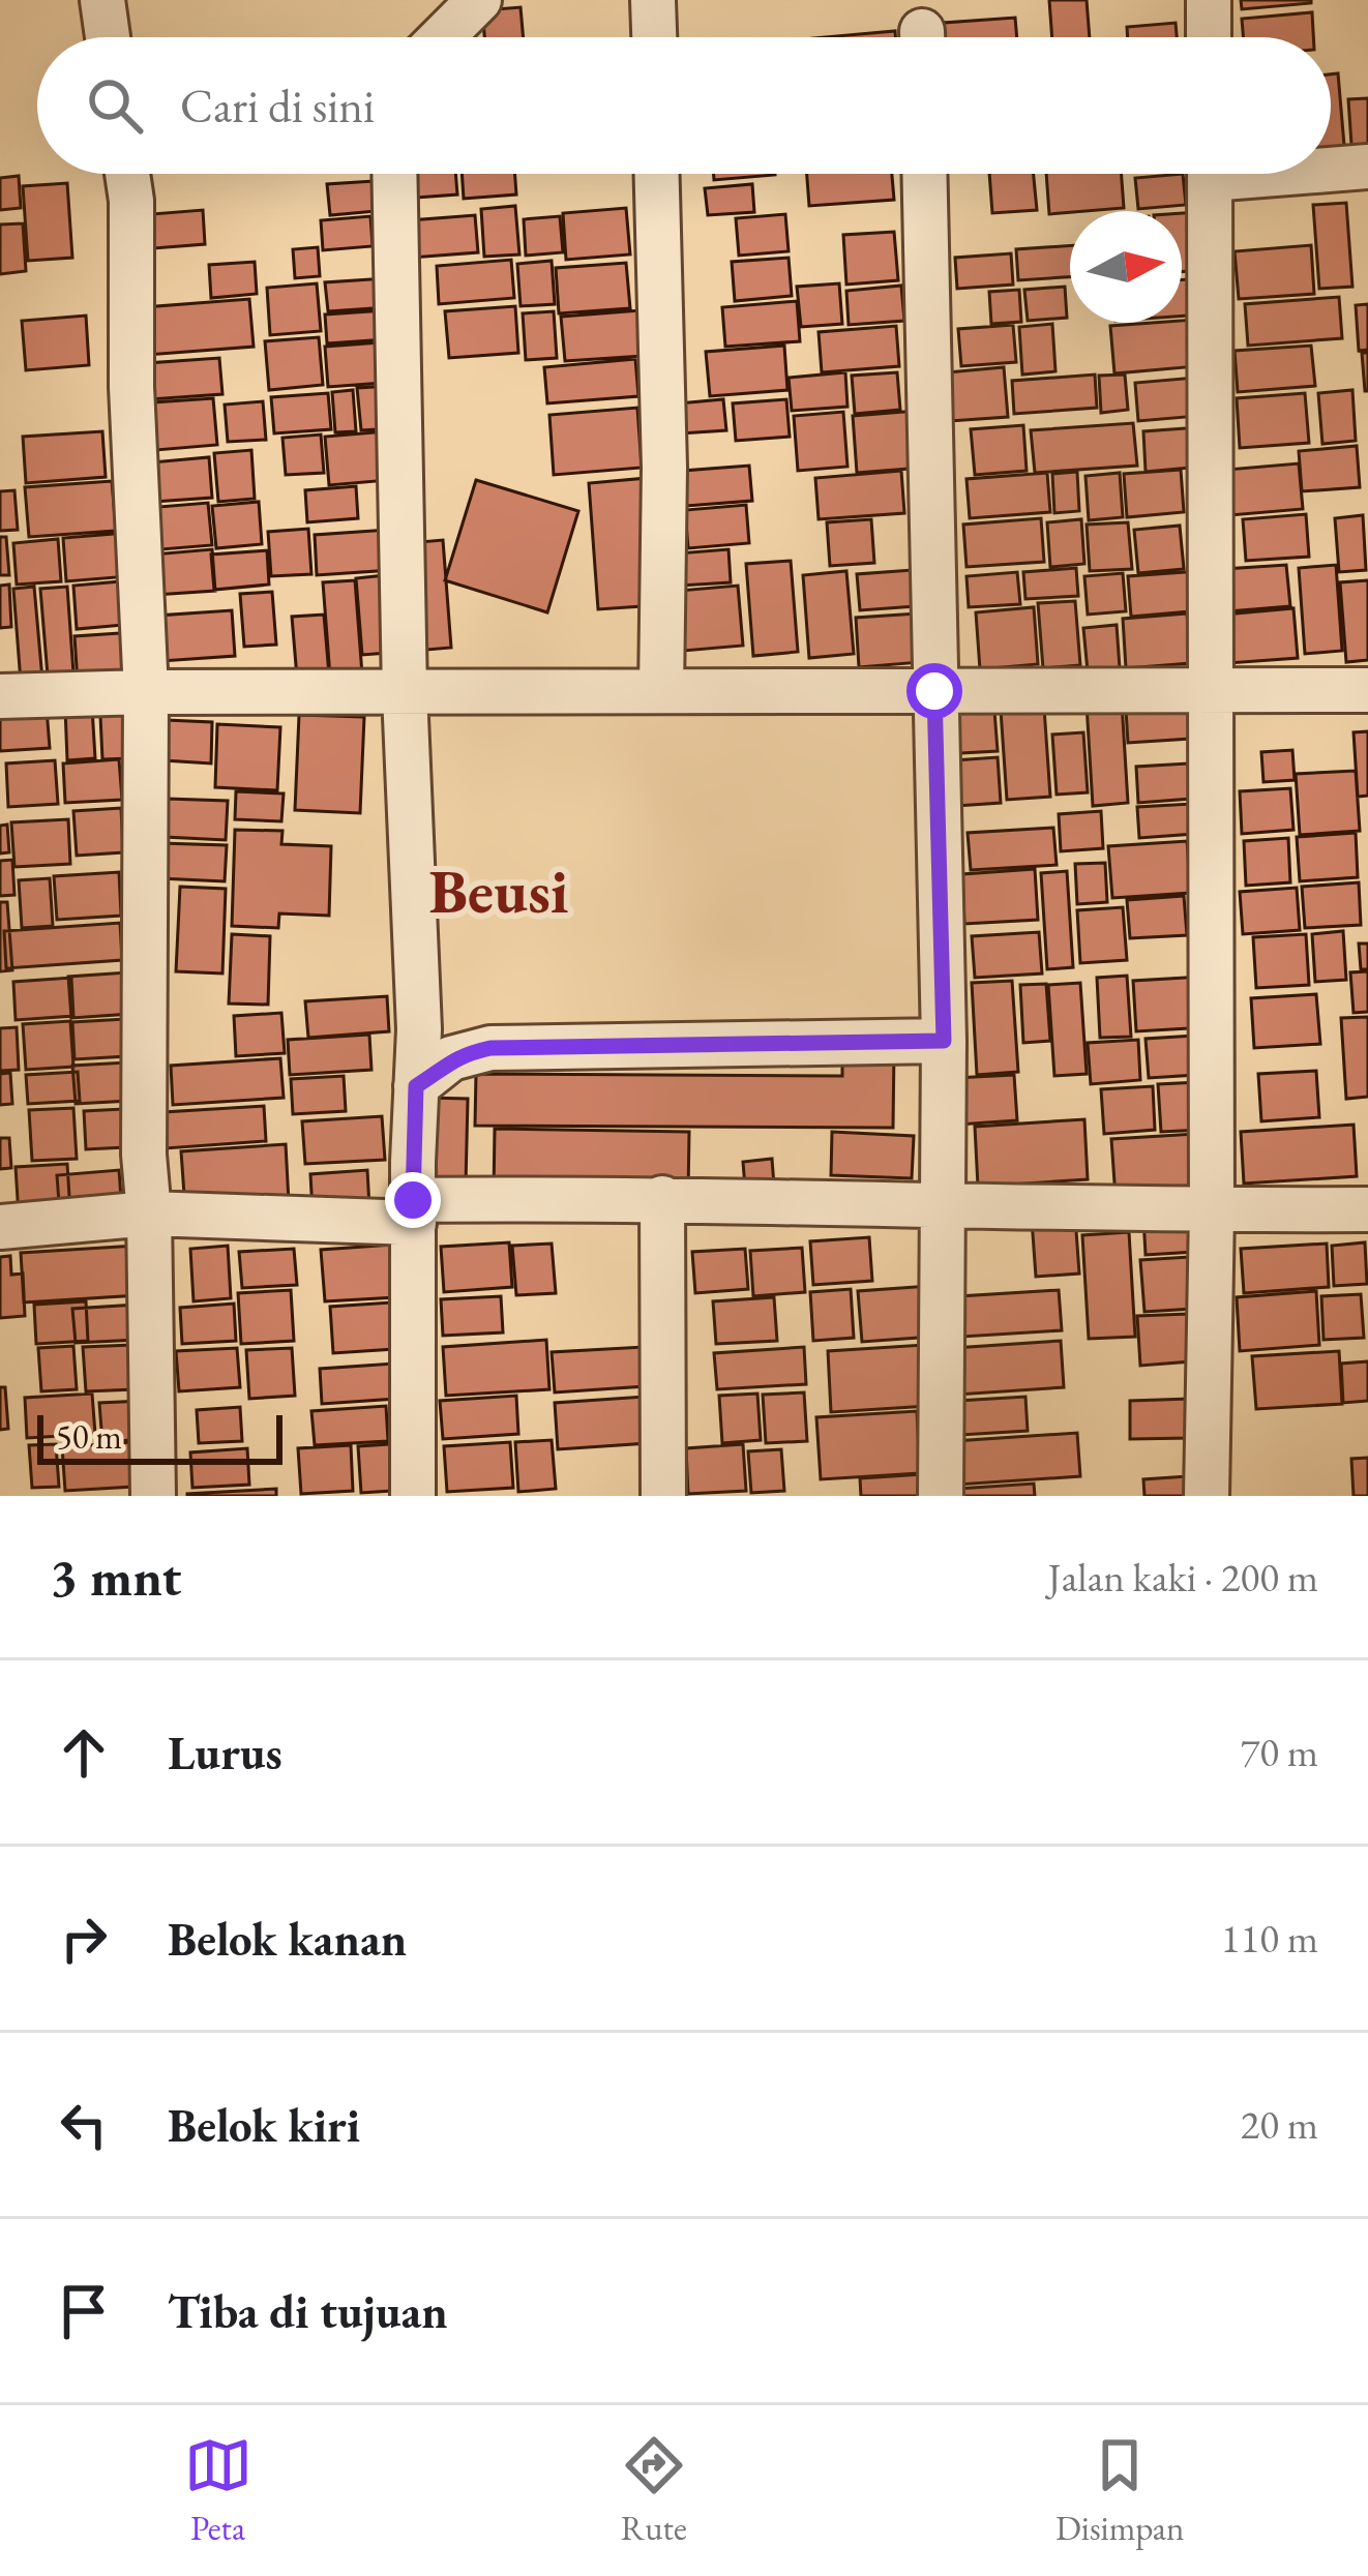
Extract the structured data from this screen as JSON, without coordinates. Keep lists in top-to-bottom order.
{
  "districts": ["Beusi"],
  "scale_bar": "50 m",
  "north": "right",
  "page": {
    "search": "Cari di sini",
    "scale": "50 m",
    "heading": ["3 mnt", "Jalan kaki · 200 m"],
    "list": [
      ["Lurus", "70 m"],
      ["Belok kanan", "110 m"],
      ["Belok kiri", "20 m"],
      "Tiba di tujuan"
    ],
    "nav": ["Peta", "Rute", "Disimpan"]
  }
}
